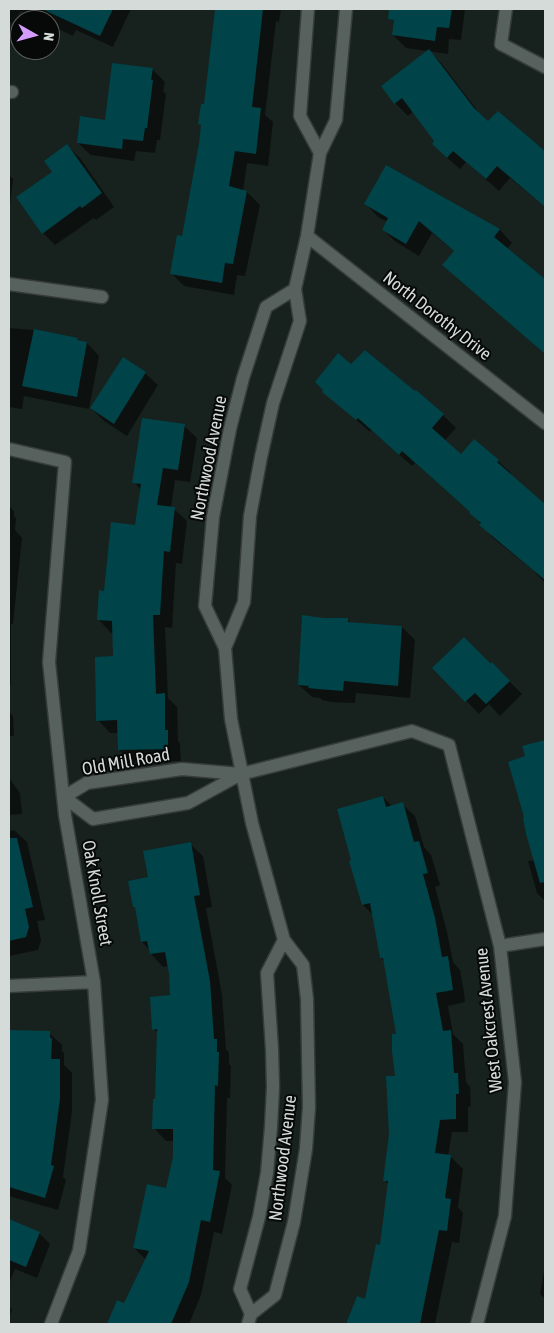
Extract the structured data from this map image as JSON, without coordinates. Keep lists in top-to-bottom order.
{
  "streets": {
    "street": [
      "North Dorothy Drive",
      "Northwood Avenue",
      "Old Mill Road",
      "Oak Knoll Street",
      "West Oakcrest Avenue"
    ]
  },
  "crossings": [
    ["North Dorothy Drive", "Northwood Avenue"],
    ["Northwood Avenue", "Old Mill Road"],
    ["Old Mill Road", "Oak Knoll Street"],
    ["Old Mill Road", "West Oakcrest Avenue"]
  ],
  "north": "right"
}
